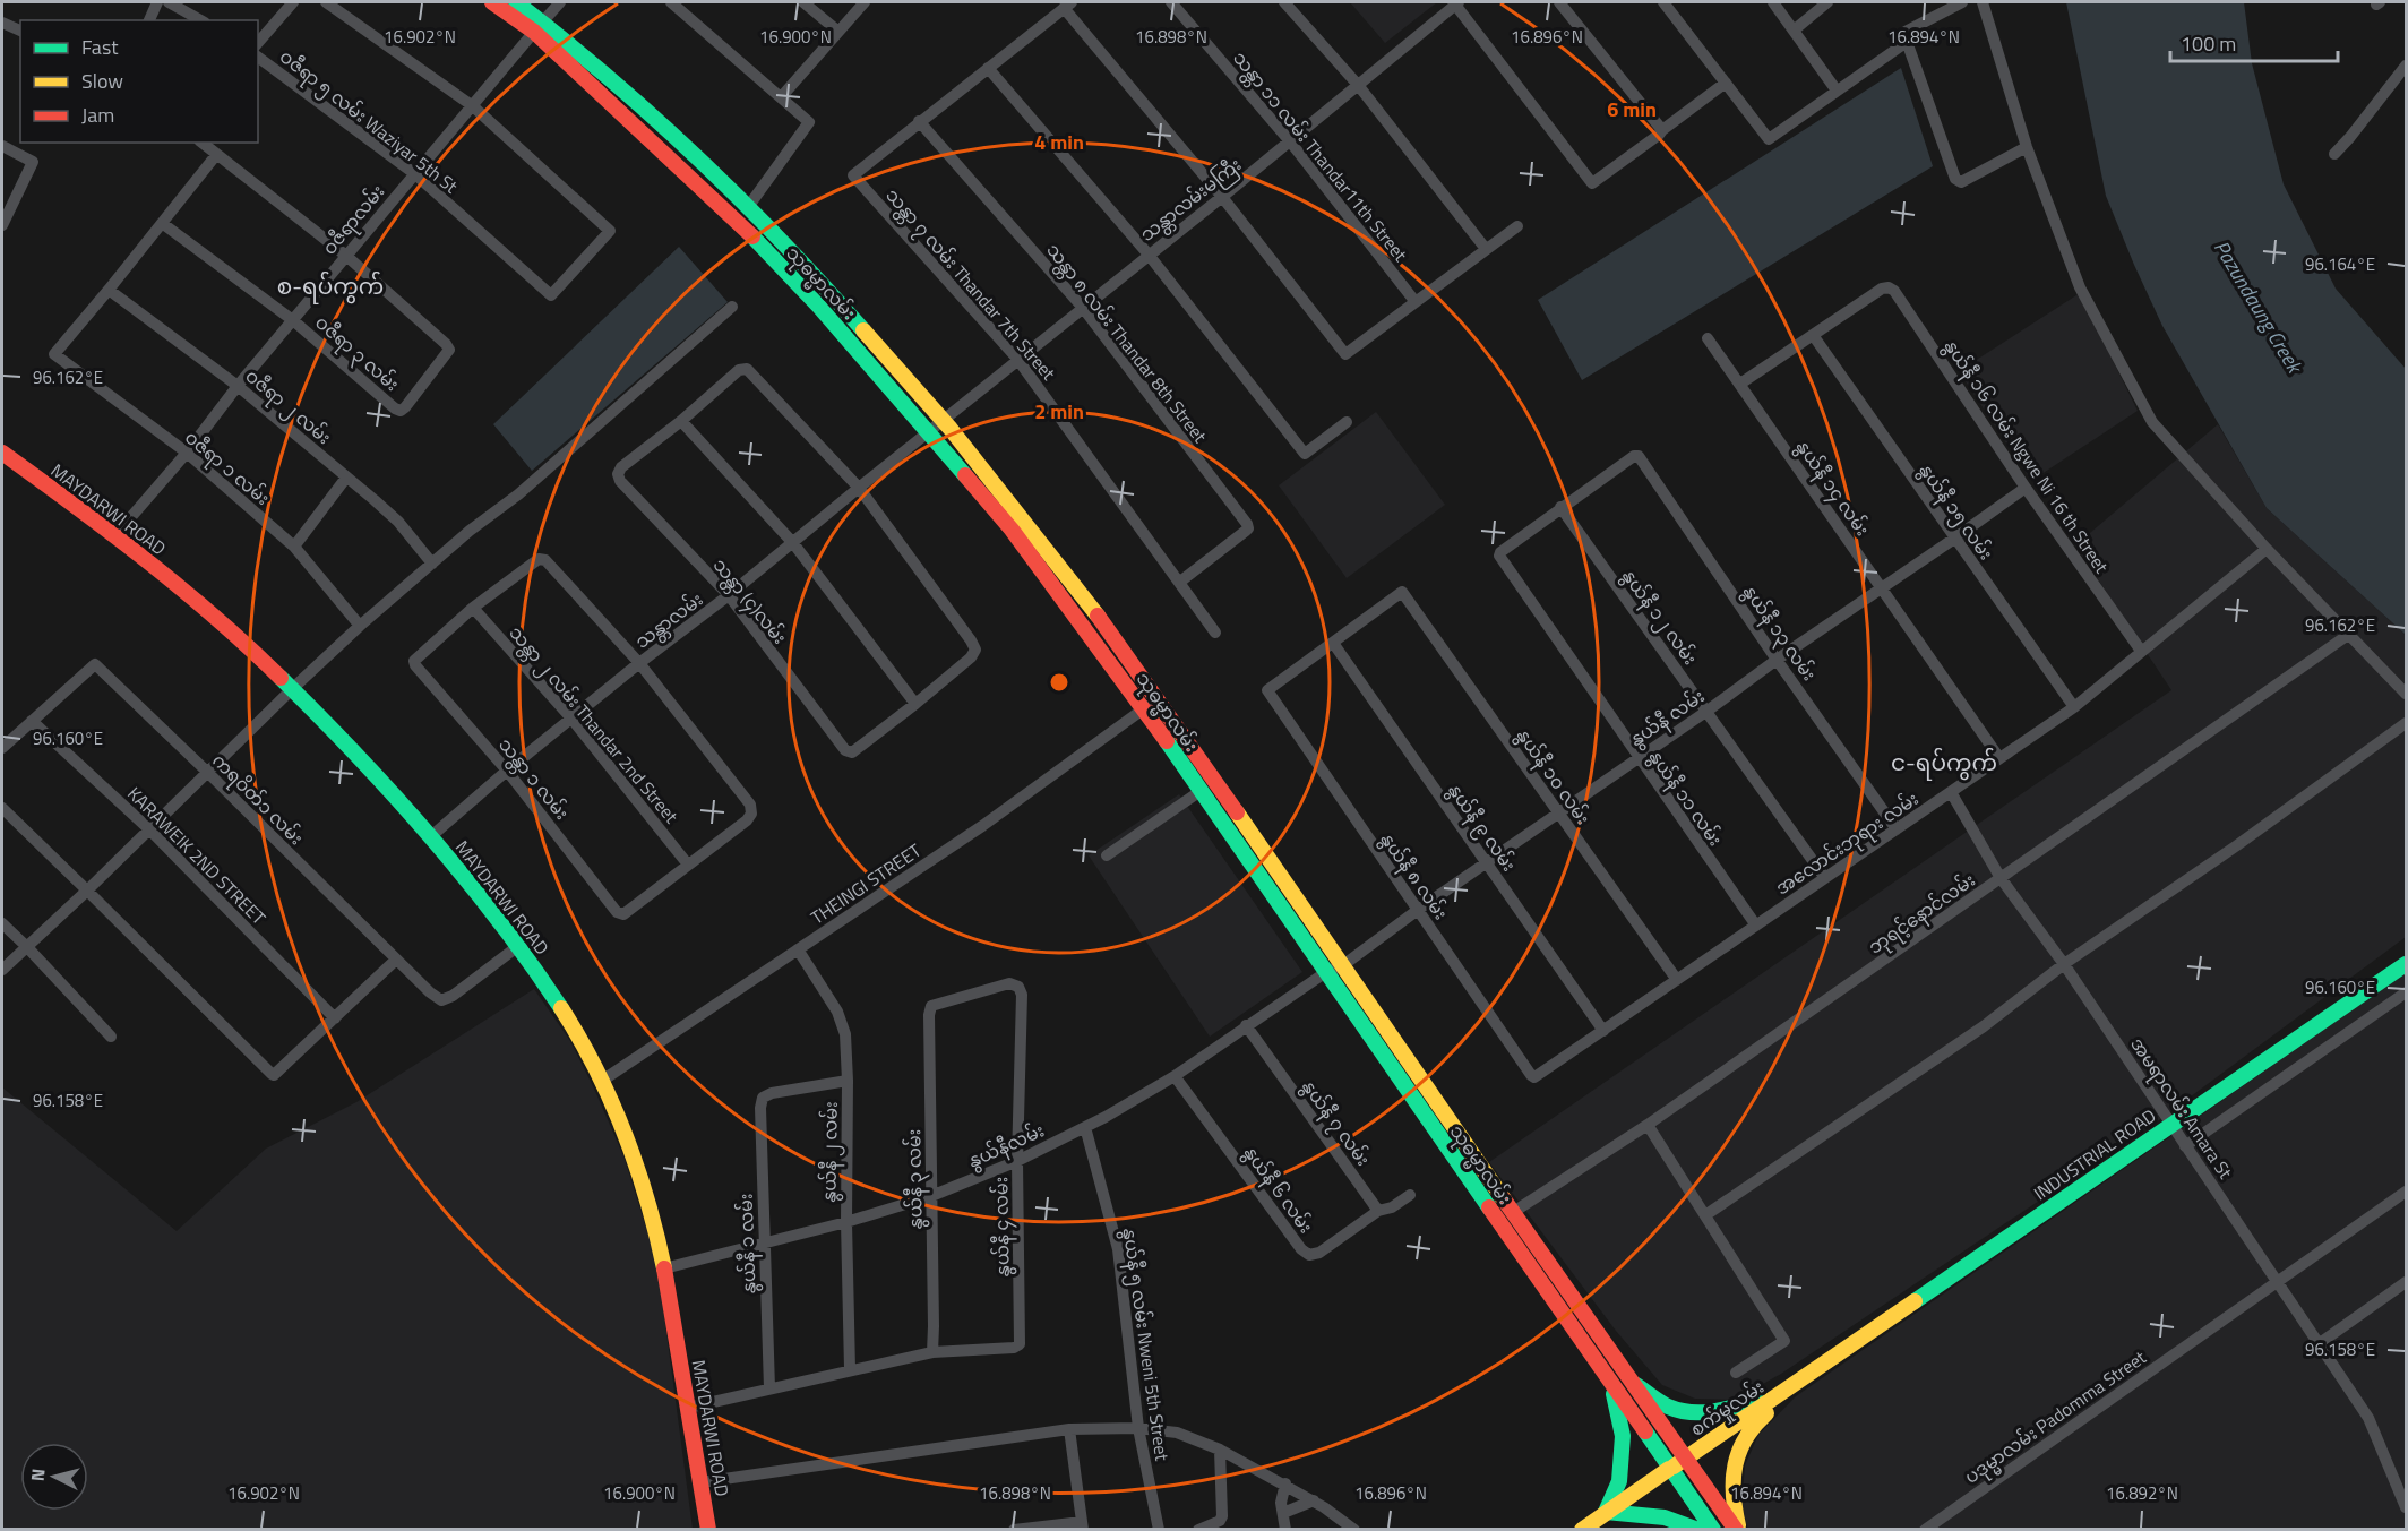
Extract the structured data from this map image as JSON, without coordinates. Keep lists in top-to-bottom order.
{
  "streets": {
    "main road": [
      "သုဓမ္မာလမ်း",
      "MAYDARWI ROAD",
      "INDUSTRIAL ROAD",
      "စက်မှုလမ်း"
    ],
    "street": [
      "ဝဇီရာ ၅ လမ်း Waziyar 5th St",
      "သန္တာ ၁၁ လမ်း Thandar11th Street",
      "သန္တာလမ်းမကြီး",
      "ဝဇီရာလမ်း",
      "သန္တာ ၇ လမ်း Thandar 7th Street",
      "သန္တာ ၈ လမ်း Thandar 8th Street",
      "ဝဇီရာ ၃ လမ်း",
      "ဝဇီရာ ၂ လမ်း",
      "နွယ်နီ ၁၆ လမ်း Ngwe Ni 16 th Street",
      "ဝဇီရာ ၁ လမ်း",
      "နွယ်နီ ၁၄ လမ်း",
      "နွယ်နီ ၁၅ လမ်း",
      "သန္တာ (၄)လမ်း",
      "နွယ်နီ ၁၂ လမ်း",
      "သန္တာလမ်း",
      "နွယ်နီ ၁၃ လမ်း",
      "နွယ်နီ လမ်း",
      "သန္တာ ၂ လမ်း Thandar 2nd Street",
      "နွယ်နီ ၁၀ လမ်း",
      "သန္တာ ၁ လမ်း",
      "နွယ်နီ ၁၁ လမ်း",
      "ကရဝိတ်၁ လမ်း",
      "နွယ်နီ ၉ လမ်း",
      "အလောင်းဘုရား လမ်း",
      "KARAWEIK 2ND STREET",
      "နွယ်နီ ၈ လမ်း",
      "THEINGI STREET",
      "ဘုရင့်နောင်လမ်း",
      "အမရာလမ်း Amara St",
      "နွယ်နီ ၇ လမ်း",
      "နွယ်နီလမ်း",
      "နွယ်နီ ၂ လမ်း",
      "နွယ်နီ ၃ လမ်း",
      "နွယ်နီ ၆ လမ်း",
      "နွယ်နီ ၄ လမ်း",
      "နွယ်နီ ၁ လမ်း",
      "နွယ်နီ ၅ လမ်း Nweni 5th Street",
      "ပဒုမ္မာလမ်း Padomma Street"
    ]
  },
  "crossings": [
    ["ဝဇီရာ ၅ လမ်း Waziyar 5th St", "ဝဇီရာလမ်း"],
    ["သန္တာ ၁၁ လမ်း Thandar11th Street", "သန္တာလမ်းမကြီး"],
    ["သန္တာလမ်းမကြီး", "သုဓမ္မာလမ်း"],
    ["သန္တာလမ်းမကြီး", "သန္တာ ၇ လမ်း Thandar 7th Street"],
    ["သန္တာလမ်းမကြီး", "သန္တာ ၈ လမ်း Thandar 8th Street"],
    ["သန္တာလမ်းမကြီး", "သန္တာလမ်း"],
    ["ဝဇီရာလမ်း", "သုဓမ္မာလမ်း"],
    ["ဝဇီရာလမ်း", "ဝဇီရာ ၃ လမ်း"],
    ["ဝဇီရာလမ်း", "ဝဇီရာ ၂ လမ်း"],
    ["ဝဇီရာလမ်း", "ဝဇီရာ ၁ လမ်း"],
    ["ဝဇီရာလမ်း", "MAYDARWI ROAD"],
    ["သုဓမ္မာလမ်း", "သန္တာလမ်း"],
    ["သုဓမ္မာလမ်း", "နွယ်နီ လမ်း"],
    ["သုဓမ္မာလမ်း", "THEINGI STREET"],
    ["သုဓမ္မာလမ်း", "ဘုရင့်နောင်လမ်း"],
    ["သုဓမ္မာလမ်း", "နွယ်နီလမ်း"],
    ["သုဓမ္မာလမ်း", "စက်မှုလမ်း"],
    ["သန္တာ ၇ လမ်း Thandar 7th Street", "သန္တာ ၈ လမ်း Thandar 8th Street"],
    ["ဝဇီရာ ၂ လမ်း", "ဝဇီရာ ၁ လမ်း"],
    ["နွယ်နီ ၁၆ လမ်း Ngwe Ni 16 th Street", "နွယ်နီ ၁၅ လမ်း"],
    ["နွယ်နီ ၁၆ လမ်း Ngwe Ni 16 th Street", "နွယ်နီ လမ်း"],
    ["နွယ်နီ ၁၆ လမ်း Ngwe Ni 16 th Street", "အလောင်းဘုရား လမ်း"],
    ["နွယ်နီ ၁၄ လမ်း", "နွယ်နီ လမ်း"],
    ["နွယ်နီ ၁၄ လမ်း", "အလောင်းဘုရား လမ်း"],
    ["MAYDARWI ROAD", "သန္တာလမ်း"],
    ["MAYDARWI ROAD", "ကရဝိတ်၁ လမ်း"],
    ["MAYDARWI ROAD", "THEINGI STREET"],
    ["MAYDARWI ROAD", "နွယ်နီလမ်း"],
    ["နွယ်နီ ၁၅ လမ်း", "နွယ်နီ လမ်း"],
    ["နွယ်နီ ၁၅ လမ်း", "အလောင်းဘုရား လမ်း"],
    ["သန္တာ (၄)လမ်း", "သန္တာလမ်း"],
    ["နွယ်နီ ၁၂ လမ်း", "နွယ်နီ ၁၃ လမ်း"],
    ["နွယ်နီ ၁၂ လမ်း", "နွယ်နီ လမ်း"],
    ["နွယ်နီ ၁၂ လမ်း", "နွယ်နီ ၁၁ လမ်း"],
    ["နွယ်နီ ၁၂ လမ်း", "အလောင်းဘုရား လမ်း"],
    ["သန္တာလမ်း", "သန္တာ ၂ လမ်း Thandar 2nd Street"],
    ["သန္တာလမ်း", "သန္တာ ၁ လမ်း"],
    ["နွယ်နီ ၁၃ လမ်း", "နွယ်နီ လမ်း"],
    ["နွယ်နီ ၁၃ လမ်း", "နွယ်နီ ၁၁ လမ်း"],
    ["နွယ်နီ ၁၃ လမ်း", "အလောင်းဘုရား လမ်း"],
    ["နွယ်နီ လမ်း", "နွယ်နီ ၁၀ လမ်း"],
    ["နွယ်နီ လမ်း", "နွယ်နီ ၁၁ လမ်း"],
    ["နွယ်နီ လမ်း", "နွယ်နီ ၉ လမ်း"],
    ["နွယ်နီ လမ်း", "နွယ်နီ ၈ လမ်း"],
    ["နွယ်နီ လမ်း", "နွယ်နီလမ်း"],
    ["သန္တာ ၂ လမ်း Thandar 2nd Street", "သန္တာ ၁ လမ်း"],
    ["နွယ်နီ ၁၀ လမ်း", "နွယ်နီ ၉ လမ်း"],
    ["နွယ်နီ ၁၀ လမ်း", "အလောင်းဘုရား လမ်း"],
    ["နွယ်နီ ၁၀ လမ်း", "နွယ်နီ ၈ လမ်း"],
    ["နွယ်နီ ၁၁ လမ်း", "အလောင်းဘုရား လမ်း"],
    ["ကရဝိတ်၁ လမ်း", "KARAWEIK 2ND STREET"],
    ["နွယ်နီ ၉ လမ်း", "အလောင်းဘုရား လမ်း"],
    ["နွယ်နီ ၉ လမ်း", "နွယ်နီ ၈ လမ်း"],
    ["အလောင်းဘုရား လမ်း", "နွယ်နီ ၈ လမ်း"],
    ["အလောင်းဘုရား လမ်း", "အမရာလမ်း Amara St"],
    ["THEINGI STREET", "နွယ်နီ ၂ လမ်း"],
    ["ဘုရင့်နောင်လမ်း", "အမရာလမ်း Amara St"],
    ["အမရာလမ်း Amara St", "INDUSTRIAL ROAD"],
    ["အမရာလမ်း Amara St", "ပဒုမ္မာလမ်း Padomma Street"],
    ["နွယ်နီ ၇ လမ်း", "နွယ်နီလမ်း"],
    ["နွယ်နီ ၇ လမ်း", "နွယ်နီ ၆ လမ်း"],
    ["နွယ်နီလမ်း", "နွယ်နီ ၂ လမ်း"],
    ["နွယ်နီလမ်း", "နွယ်နီ ၃ လမ်း"],
    ["နွယ်နီလမ်း", "နွယ်နီ ၆ လမ်း"],
    ["နွယ်နီလမ်း", "နွယ်နီ ၄ လမ်း"],
    ["နွယ်နီလမ်း", "နွယ်နီ ၁ လမ်း"],
    ["နွယ်နီလမ်း", "နွယ်နီ ၅ လမ်း Nweni 5th Street"],
    ["နွယ်နီ ၂ လမ်း", "နွယ်နီ ၁ လမ်း"],
    ["INDUSTRIAL ROAD", "စက်မှုလမ်း"],
    ["နွယ်နီ ၃ လမ်း", "နွယ်နီ ၄ လမ်း"]
  ],
  "districts": ["စ-ရပ်ကွက်", "င-ရပ်ကွက်"],
  "water": ["Pazundaung Creek"],
  "legend": ["Fast", "Slow", "Jam"],
  "scale_bar": "100 m",
  "north": "left",
  "coordinates": [
    "16.902°N",
    "16.900°N",
    "16.898°N",
    "16.896°N",
    "16.894°N",
    "96.164°E",
    "96.162°E",
    "96.160°E",
    "96.158°E",
    "16.892°N"
  ],
  "rings": ["6 min", "4 min", "2 min"]
}
